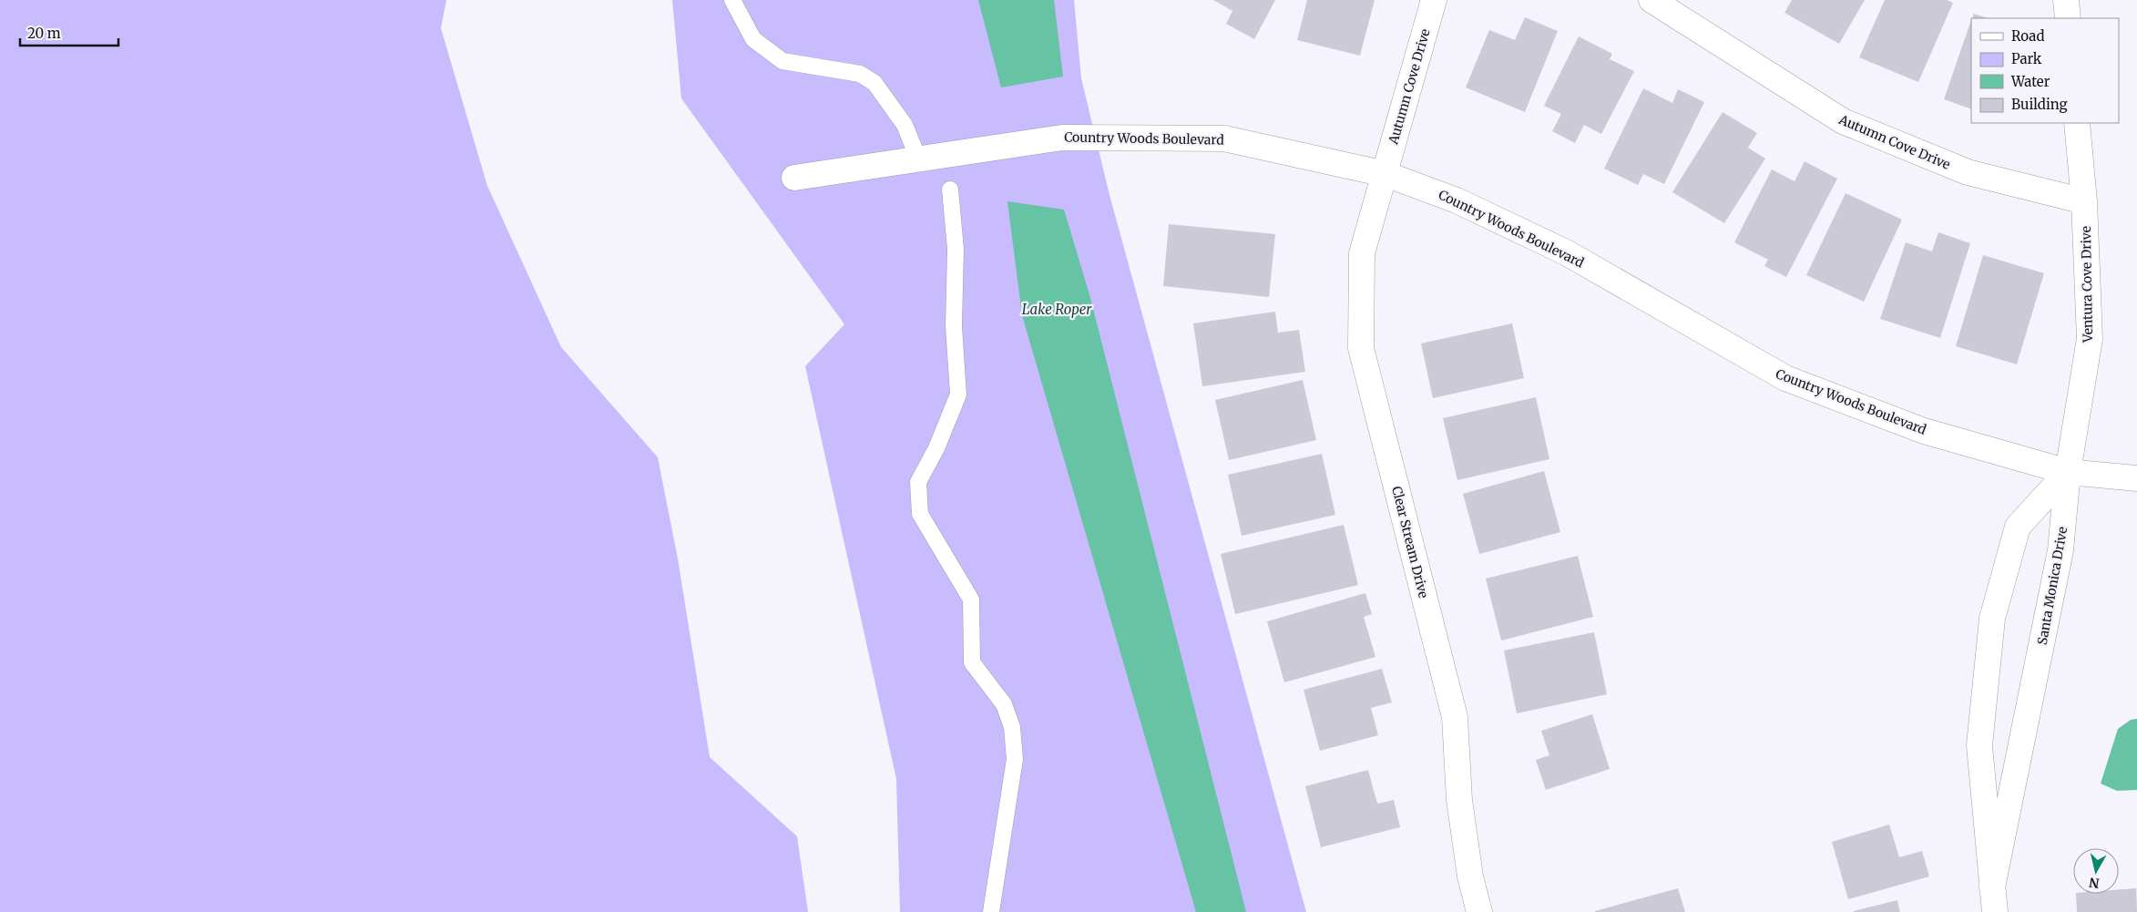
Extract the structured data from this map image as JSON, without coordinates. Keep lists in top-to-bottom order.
{
  "streets": {
    "street": [
      "Autumn Cove Drive",
      "Country Woods Boulevard",
      "Ventura Cove Drive",
      "Clear Stream Drive",
      "Santa Monica Drive"
    ]
  },
  "crossings": [
    ["Autumn Cove Drive", "Country Woods Boulevard"],
    ["Autumn Cove Drive", "Ventura Cove Drive"],
    ["Autumn Cove Drive", "Clear Stream Drive"],
    ["Country Woods Boulevard", "Ventura Cove Drive"],
    ["Country Woods Boulevard", "Clear Stream Drive"],
    ["Country Woods Boulevard", "Santa Monica Drive"],
    ["Ventura Cove Drive", "Santa Monica Drive"]
  ],
  "water": ["Lake Roper"],
  "legend": [
    "Road",
    "Park",
    "Water",
    "Building"
  ],
  "scale_bar": "20 m",
  "north": "bottom"
}
